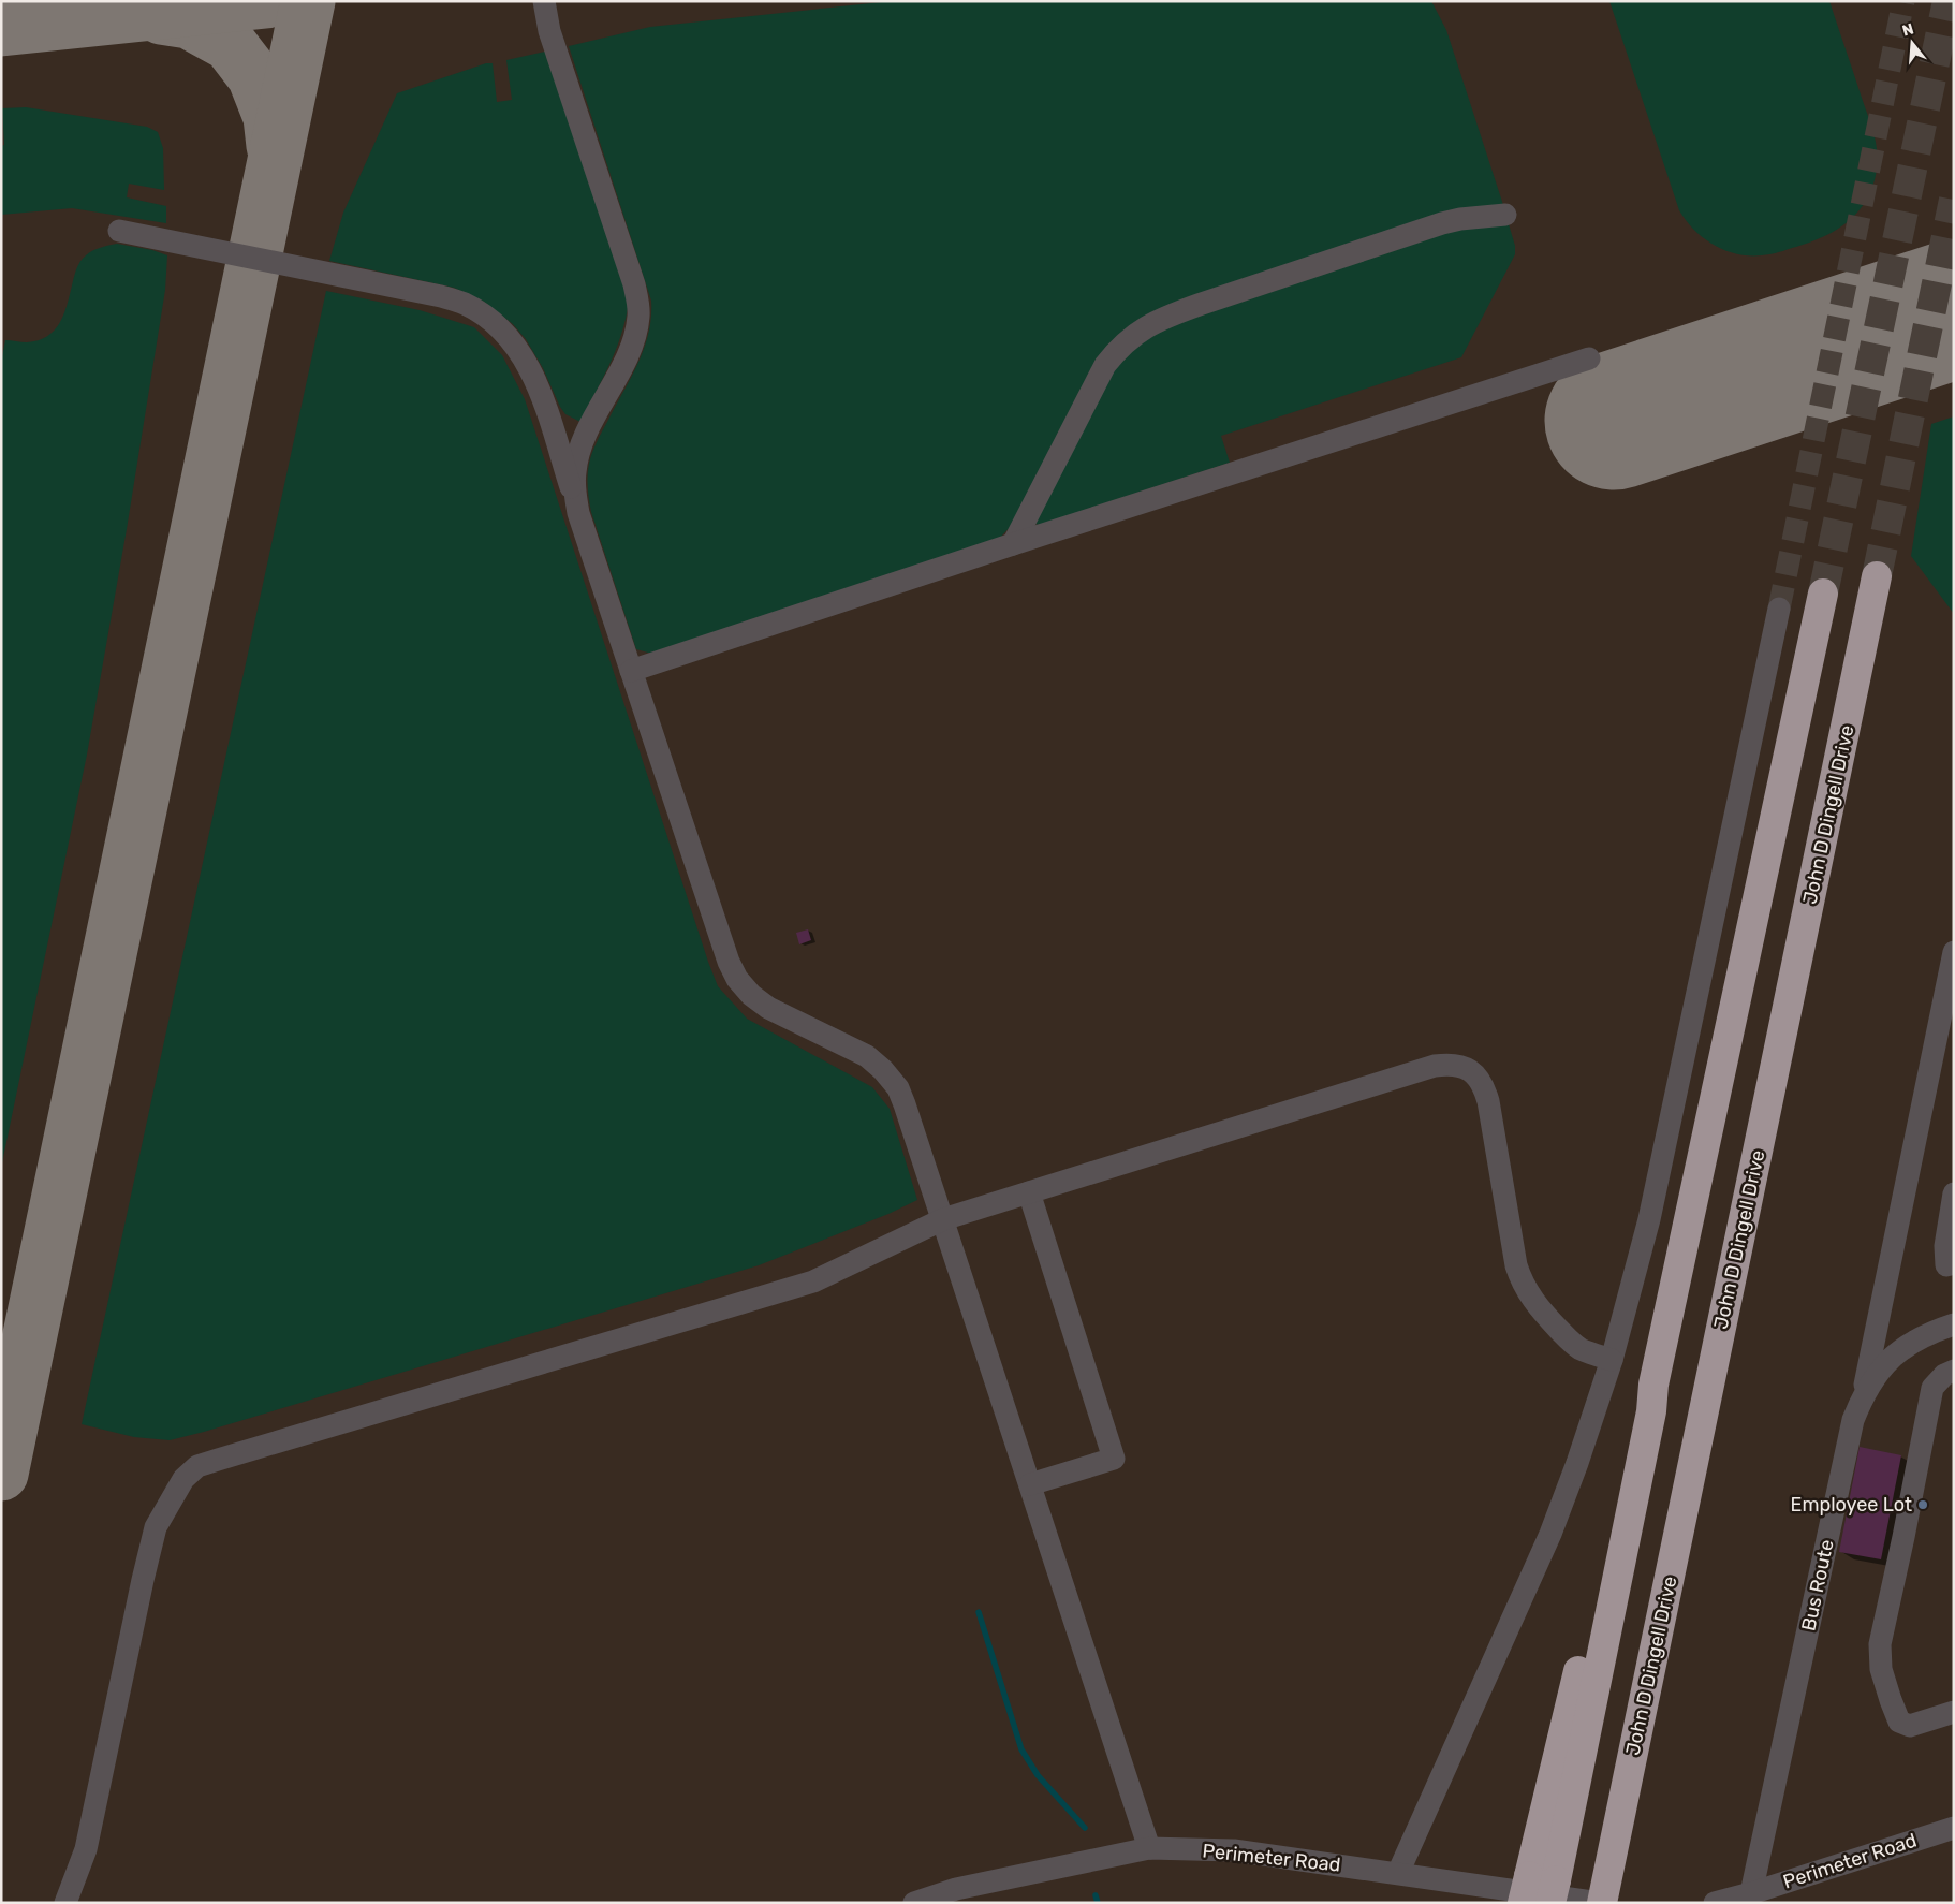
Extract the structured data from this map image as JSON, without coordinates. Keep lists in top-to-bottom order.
{
  "streets": {
    "highway": ["John D Dingell Drive"],
    "lane": ["Bus Route", "Perimeter Road"]
  },
  "crossings": [
    ["John D Dingell Drive", "Perimeter Road"],
    ["Bus Route", "Perimeter Road"]
  ],
  "places": ["Employee Lot"],
  "north": "top"
}
